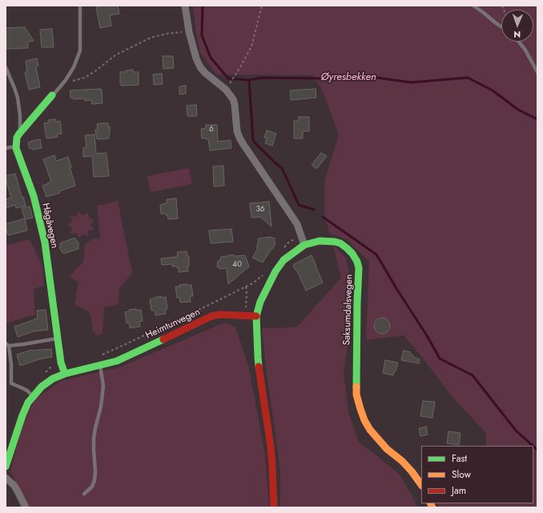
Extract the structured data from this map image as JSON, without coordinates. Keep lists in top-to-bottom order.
{
  "streets": {
    "street": ["Hågåvegen", "Saksumdalsvegen", "Heimtunvegen"]
  },
  "crossings": [
    ["Hågåvegen", "Heimtunvegen"],
    ["Saksumdalsvegen", "Heimtunvegen"]
  ],
  "water": ["Øyresbekken"],
  "house_numbers": ["6", "36", "40"],
  "legend": ["Fast", "Slow", "Jam"],
  "north": "bottom"
}
